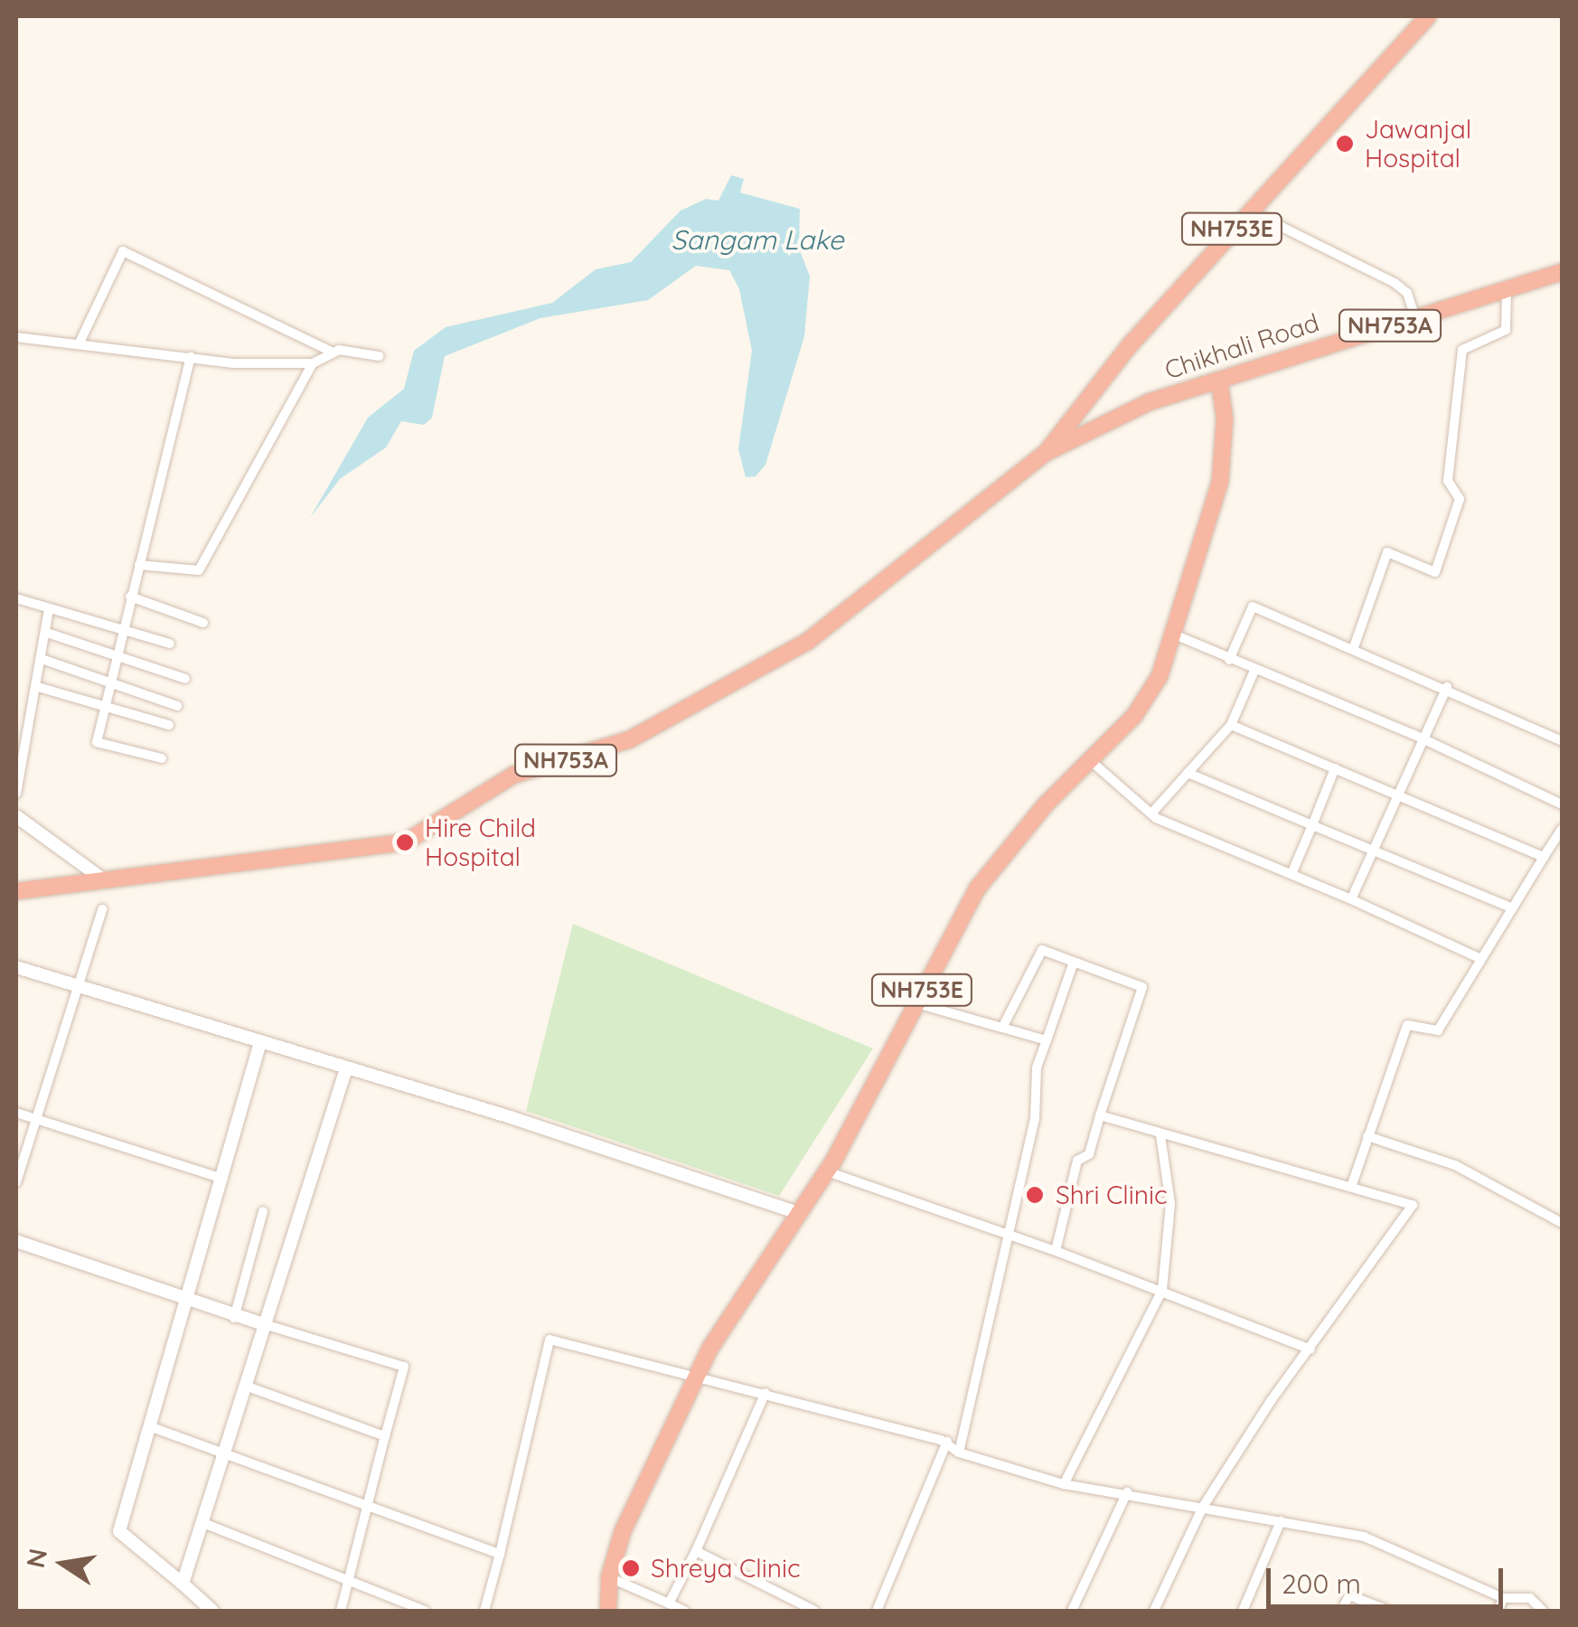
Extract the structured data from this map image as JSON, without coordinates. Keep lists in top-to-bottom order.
{
  "streets": {
    "highway": ["NH753E", "NH753A", "Chikhali Road"]
  },
  "crossings": [
    ["NH753E", "NH753A"],
    ["NH753E", "Chikhali Road"],
    ["NH753A", "Chikhali Road"]
  ],
  "water": ["Sangam Lake"],
  "places": [
    "Jawanjal Hospital",
    "Hire Child Hospital",
    "Shri Clinic",
    "Shreya Clinic"
  ],
  "scale_bar": "200 m",
  "north": "left"
}
